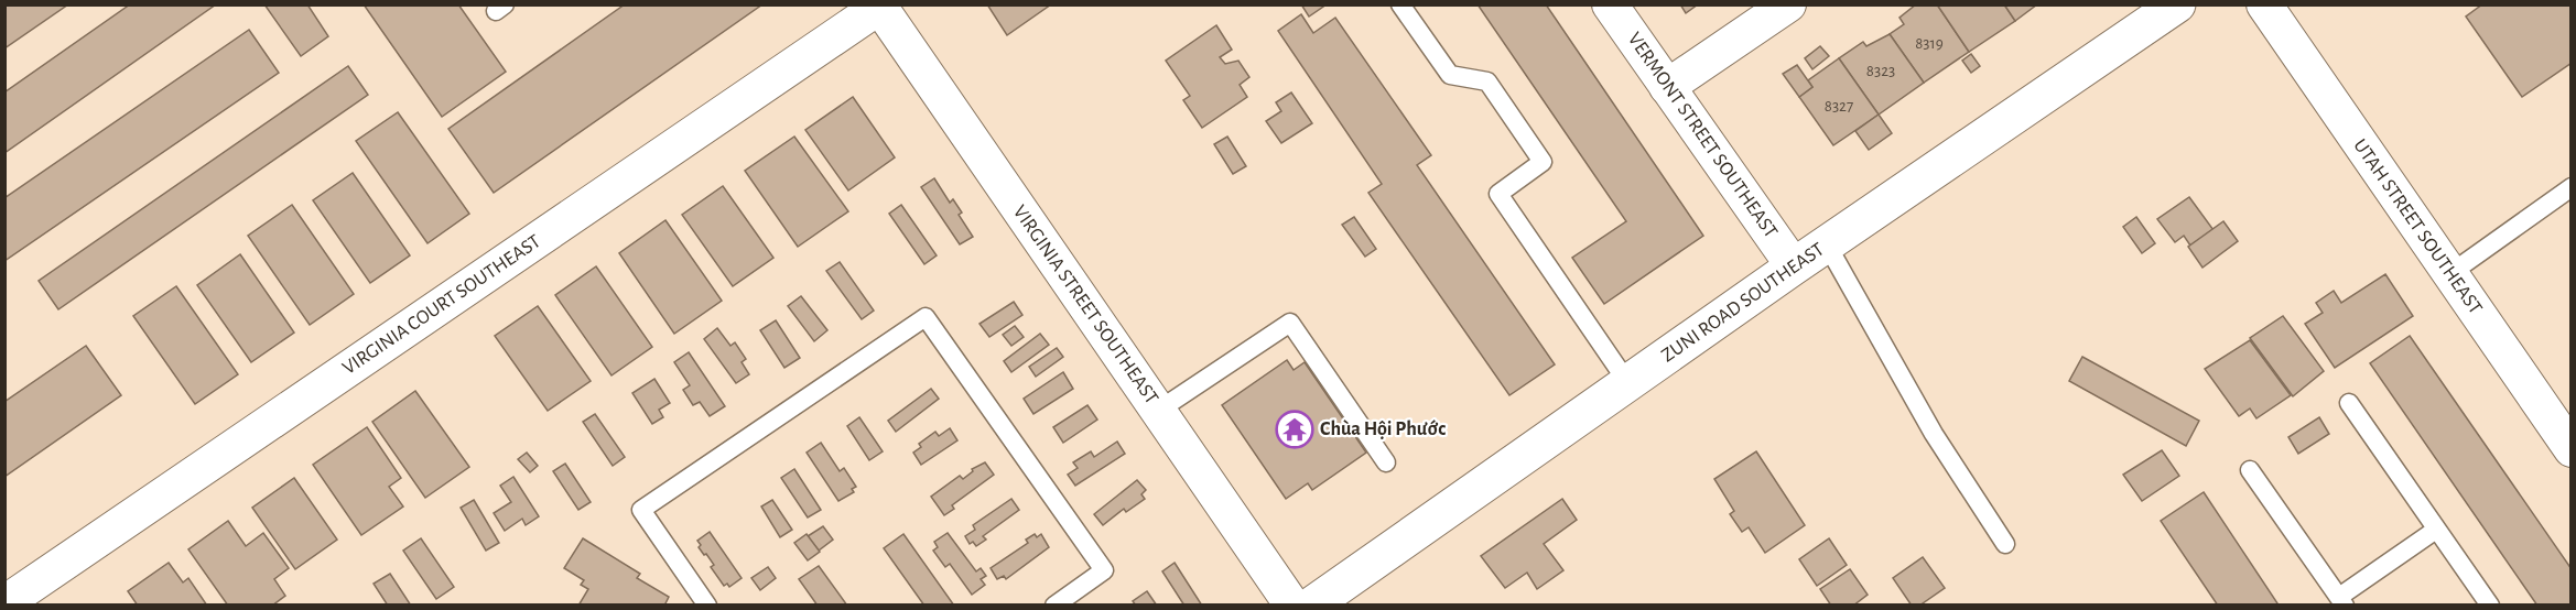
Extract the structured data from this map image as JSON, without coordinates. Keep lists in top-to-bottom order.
{
  "streets": {
    "street": [
      "VERMONT STREET SOUTHEAST",
      "UTAH STREET SOUTHEAST",
      "ZUNI ROAD SOUTHEAST",
      "VIRGINIA COURT SOUTHEAST",
      "VIRGINIA STREET SOUTHEAST"
    ]
  },
  "crossings": [
    ["VERMONT STREET SOUTHEAST", "ZUNI ROAD SOUTHEAST"],
    ["VIRGINIA COURT SOUTHEAST", "VIRGINIA STREET SOUTHEAST"]
  ],
  "places": {
    "temple": ["Chùa Hội Phước"]
  },
  "house_numbers": ["8319", "8323", "8327"]
}
